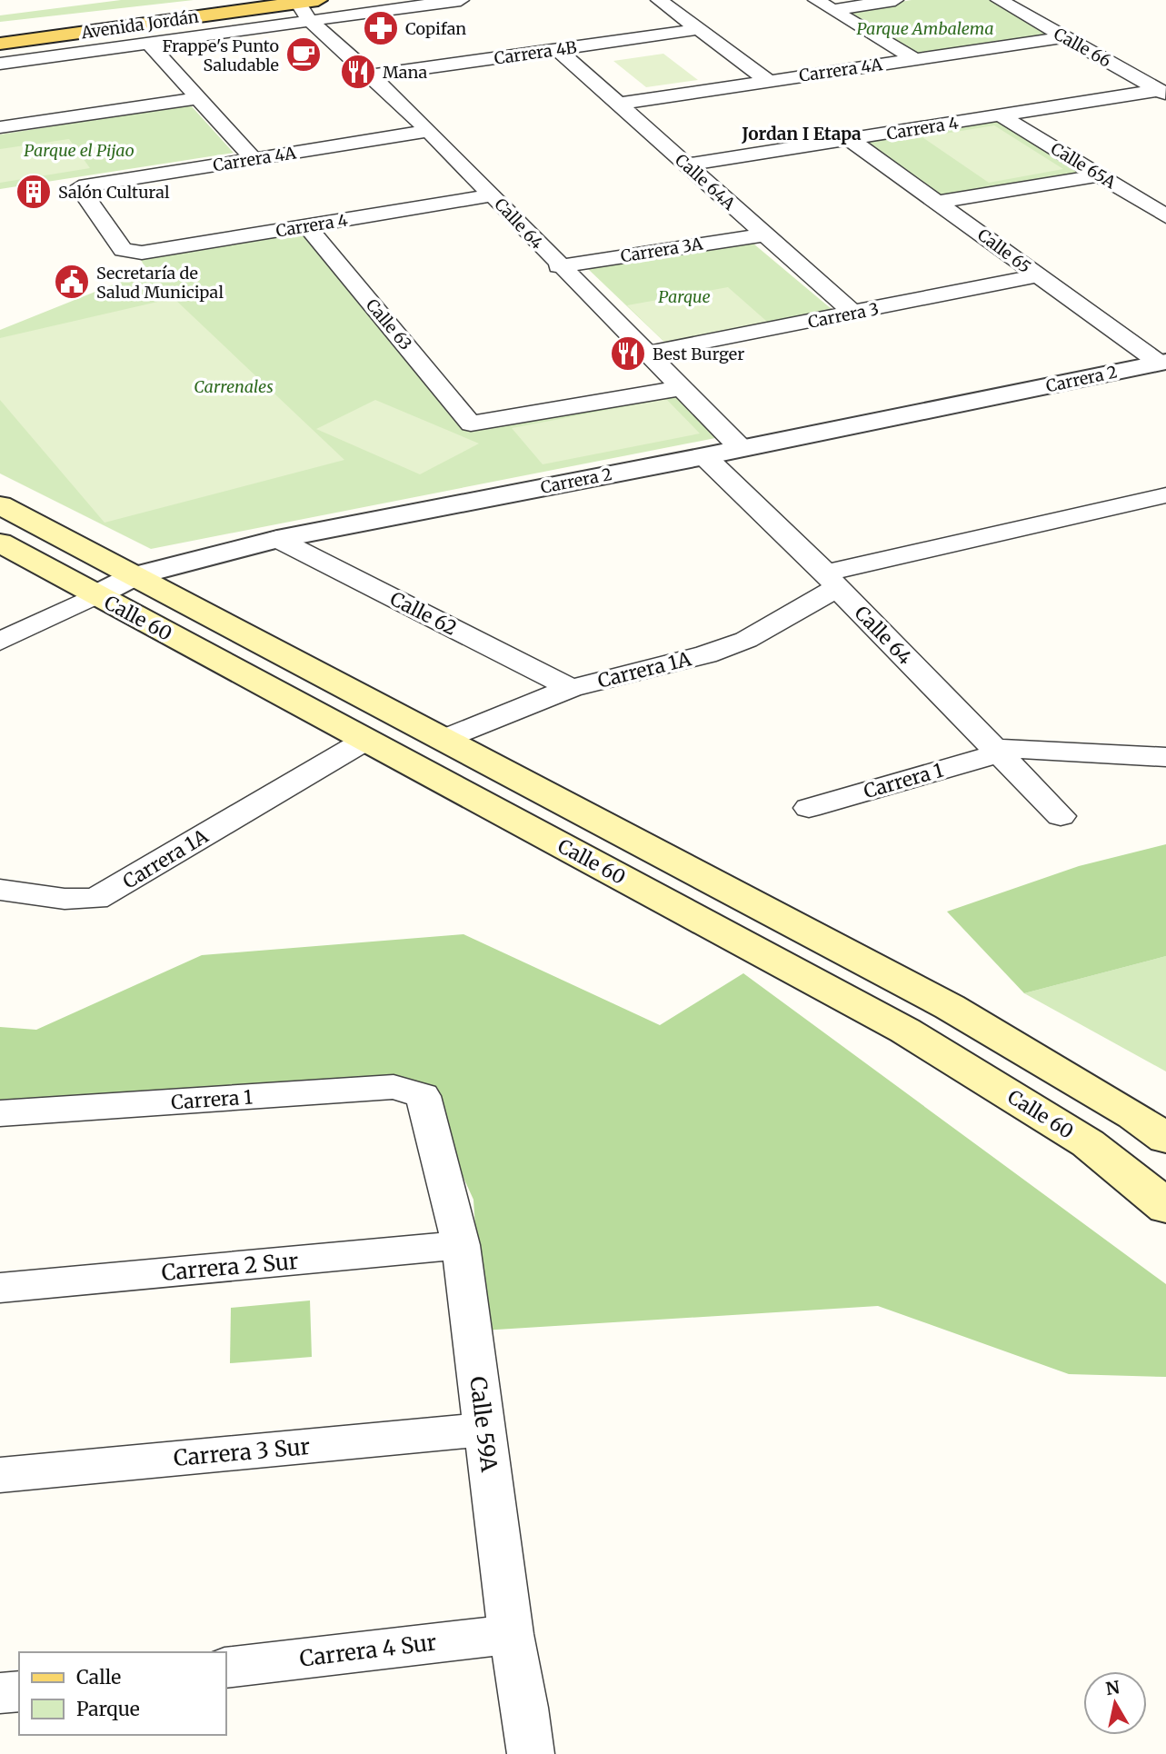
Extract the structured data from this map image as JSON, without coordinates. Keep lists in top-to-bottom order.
{
  "streets": {
    "main road": ["Avenida Jordán", "Calle 60"],
    "street": [
      "Calle 66",
      "Carrera 4B",
      "Carrera 4A",
      "Carrera 4",
      "Calle 65A",
      "Calle 64A",
      "Calle 64",
      "Carrera 3A",
      "Calle 65",
      "Carrera 3",
      "Calle 63",
      "Carrera 2",
      "Calle 62",
      "Carrera 1A",
      "Carrera 1",
      "Carrera 2 Sur",
      "Calle 59A",
      "Carrera 3 Sur",
      "Carrera 4 Sur"
    ]
  },
  "crossings": [
    ["Avenida Jordán", "Calle 64"],
    ["Calle 66", "Carrera 4A"],
    ["Calle 66", "Carrera 4"],
    ["Carrera 4B", "Calle 64A"],
    ["Carrera 4B", "Calle 64"],
    ["Carrera 4A", "Carrera 4"],
    ["Carrera 4A", "Calle 64A"],
    ["Carrera 4A", "Calle 64"],
    ["Carrera 4", "Calle 65A"],
    ["Carrera 4", "Calle 64A"],
    ["Carrera 4", "Calle 64"],
    ["Carrera 4", "Calle 65"],
    ["Carrera 4", "Calle 63"],
    ["Calle 64A", "Carrera 3A"],
    ["Calle 64A", "Carrera 3"],
    ["Calle 64", "Carrera 3A"],
    ["Calle 64", "Carrera 3"],
    ["Calle 64", "Calle 63"],
    ["Calle 64", "Carrera 2"],
    ["Calle 64", "Carrera 1A"],
    ["Calle 64", "Carrera 1"],
    ["Calle 65", "Carrera 3"],
    ["Calle 65", "Carrera 2"],
    ["Carrera 2", "Calle 62"],
    ["Carrera 2", "Calle 60"],
    ["Calle 62", "Carrera 1A"],
    ["Calle 60", "Carrera 1A"],
    ["Carrera 1", "Calle 59A"],
    ["Carrera 2 Sur", "Calle 59A"],
    ["Calle 59A", "Carrera 3 Sur"],
    ["Calle 59A", "Carrera 4 Sur"]
  ],
  "districts": ["Jordan I Etapa"],
  "parks": [
    "Parque Ambalema",
    "Parque el Pijao",
    "Parque",
    "Carrenales"
  ],
  "places": {
    "pharmacy": ["Copifan"],
    "cafe": ["Frappe's Punto Saludable"],
    "restaurant": ["Mana", "Best Burger"],
    "building": ["Salón Cultural"],
    "public building": ["Secretaría de Salud Municipal"]
  },
  "legend": ["Calle", "Parque"],
  "north": "top"
}
